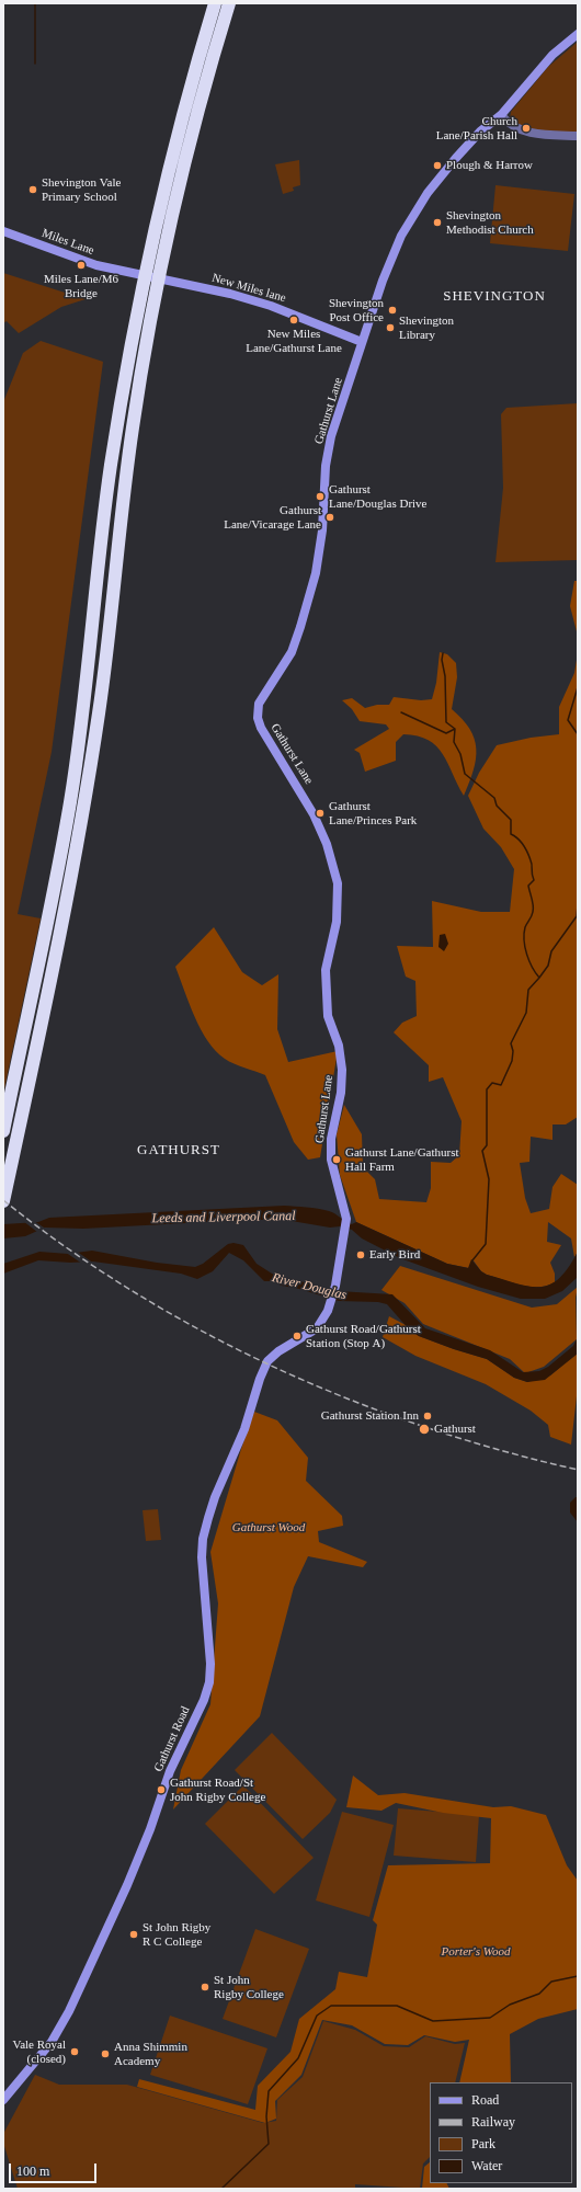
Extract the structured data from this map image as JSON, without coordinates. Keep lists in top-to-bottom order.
{
  "streets": {
    "main road": [
      "Miles Lane",
      "New Miles lane",
      "Gathurst Lane",
      "Gathurst Road"
    ]
  },
  "crossings": [
    ["Miles Lane", "New Miles lane"],
    ["New Miles lane", "Gathurst Lane"],
    ["Gathurst Lane", "Gathurst Road"]
  ],
  "districts": ["SHEVINGTON", "GATHURST"],
  "water": ["Leeds and Liverpool Canal", "River Douglas"],
  "parks": ["Gathurst Wood", "Porter's Wood"],
  "places": [
    "Church Lane/Parish Hall",
    "Plough & Harrow",
    "Shevington Vale Primary School",
    "Shevington Methodist Church",
    "Miles Lane/M6 Bridge",
    "Shevington Post Office",
    "New Miles Lane/Gathurst Lane",
    "Shevington Library",
    "Gathurst Lane/Douglas Drive",
    "Gathurst Lane/Vicarage Lane",
    "Gathurst Lane/Princes Park",
    "Gathurst Lane/Gathurst Hall Farm",
    "Early Bird",
    "Gathurst Road/Gathurst Station (Stop A)",
    "Gathurst Station Inn",
    "Gathurst",
    "Gathurst Road/St John Rigby College",
    "St John Rigby R C College",
    "St John Rigby College",
    "Vale Royal (closed)",
    "Anna Shimmin Academy"
  ],
  "legend": [
    "Road",
    "Railway",
    "Park",
    "Water"
  ],
  "scale_bar": "100 m"
}
